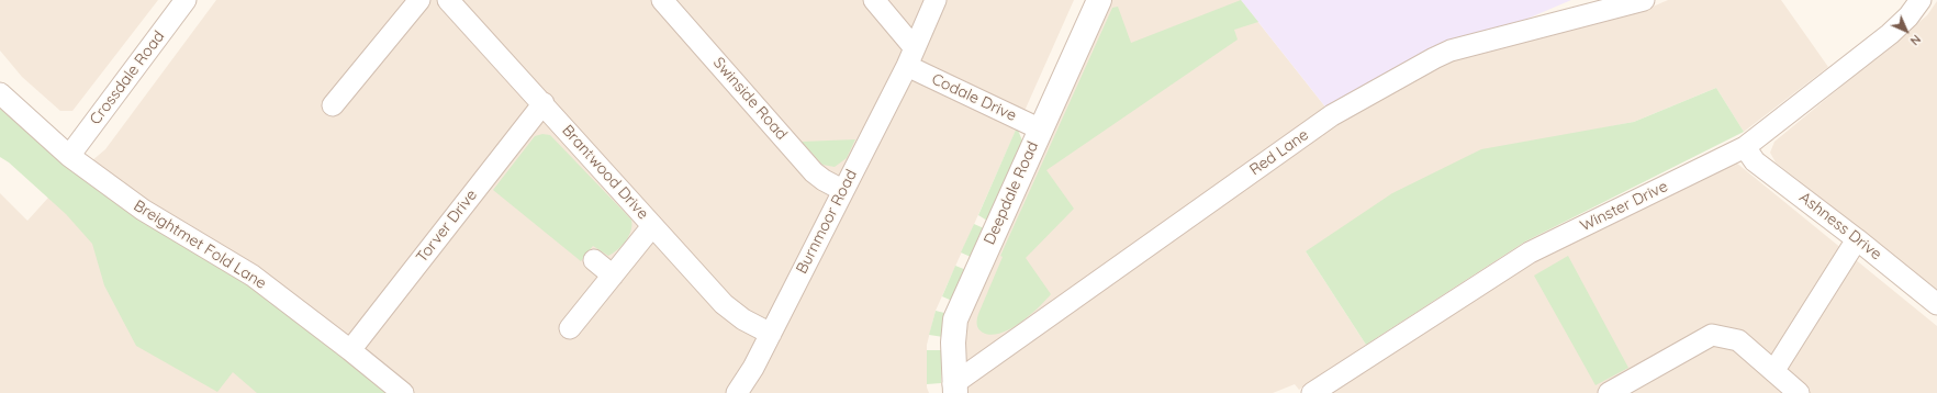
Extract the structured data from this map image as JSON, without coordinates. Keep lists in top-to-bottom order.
{
  "streets": {
    "street": [
      "Crossdale Road",
      "Codale Drive",
      "Swinside Road",
      "Red Lane",
      "Brantwood Drive",
      "Deepdale Road",
      "Winster Drive",
      "Burnmoor Road",
      "Torver Drive",
      "Ashness Drive",
      "Breightmet Fold Lane"
    ]
  },
  "crossings": [
    ["Crossdale Road", "Breightmet Fold Lane"],
    ["Codale Drive", "Deepdale Road"],
    ["Codale Drive", "Burnmoor Road"],
    ["Swinside Road", "Burnmoor Road"],
    ["Red Lane", "Deepdale Road"],
    ["Brantwood Drive", "Burnmoor Road"],
    ["Brantwood Drive", "Torver Drive"],
    ["Winster Drive", "Ashness Drive"],
    ["Torver Drive", "Breightmet Fold Lane"]
  ],
  "north": "bottom right"
}
